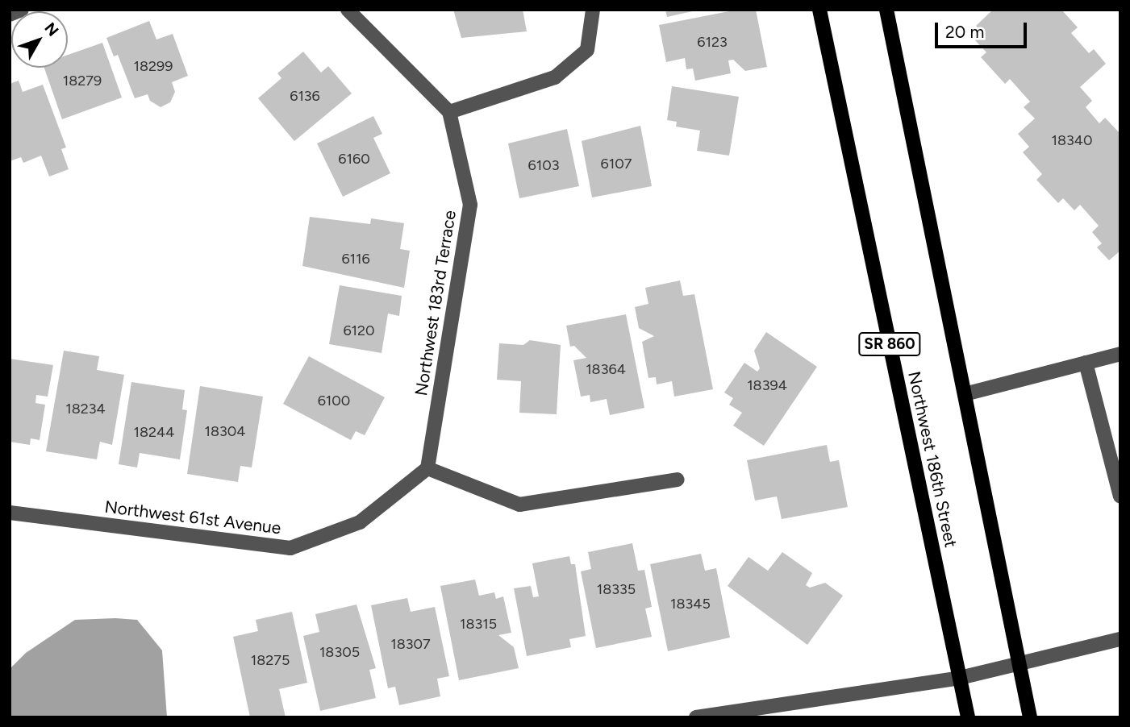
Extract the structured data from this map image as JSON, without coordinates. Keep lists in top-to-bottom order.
{
  "streets": {
    "main road": ["SR 860", "Northwest 186th Street"],
    "street": ["Northwest 183rd Terrace", "Northwest 61st Avenue"]
  },
  "crossings": [
    ["Northwest 183rd Terrace", "Northwest 61st Avenue"]
  ],
  "house_numbers": [
    "6123",
    "18299",
    "18279",
    "6136",
    "18340",
    "6160",
    "6107",
    "6103",
    "6116",
    "6120",
    "18364",
    "18394",
    "6100",
    "18234",
    "18304",
    "18244",
    "18335",
    "18345",
    "18315",
    "18307",
    "18305",
    "18275"
  ],
  "scale_bar": "20 m",
  "north": "top right"
}
